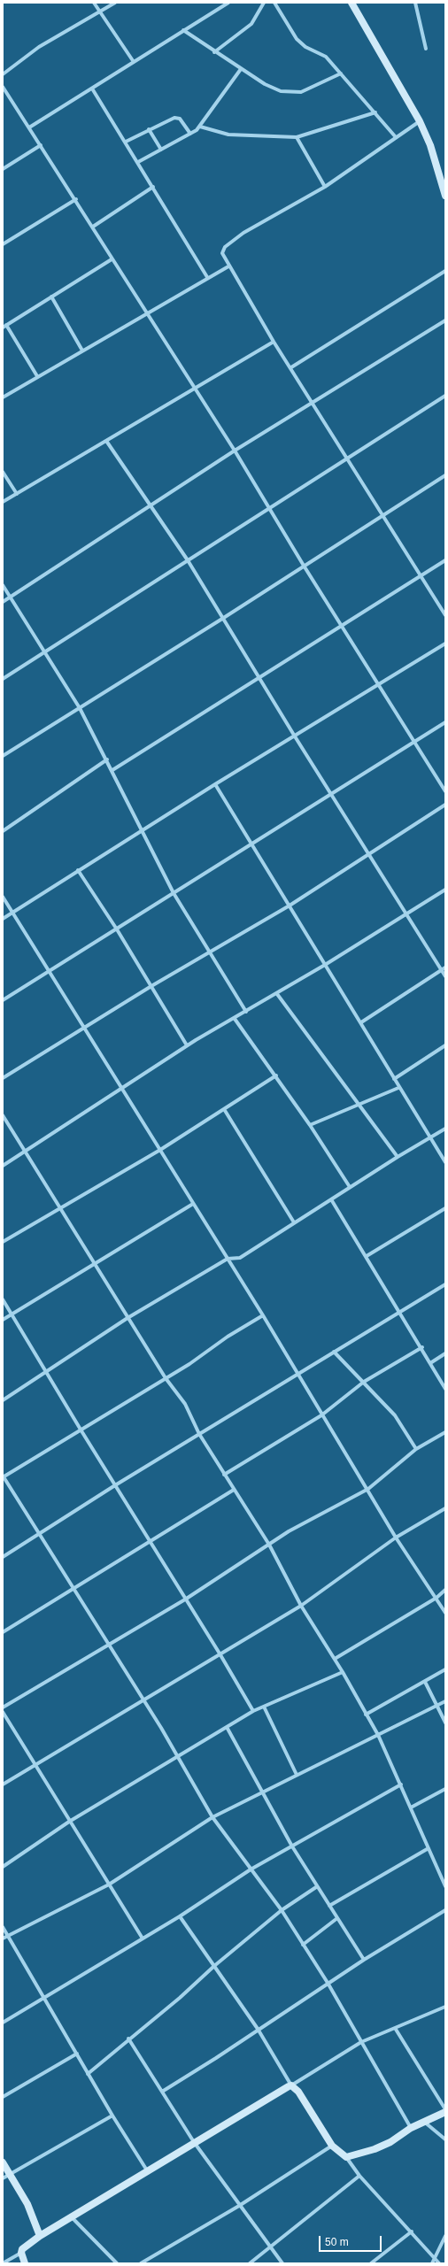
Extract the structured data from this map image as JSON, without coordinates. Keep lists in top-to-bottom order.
{
  "scale_bar": "50 m"
}
